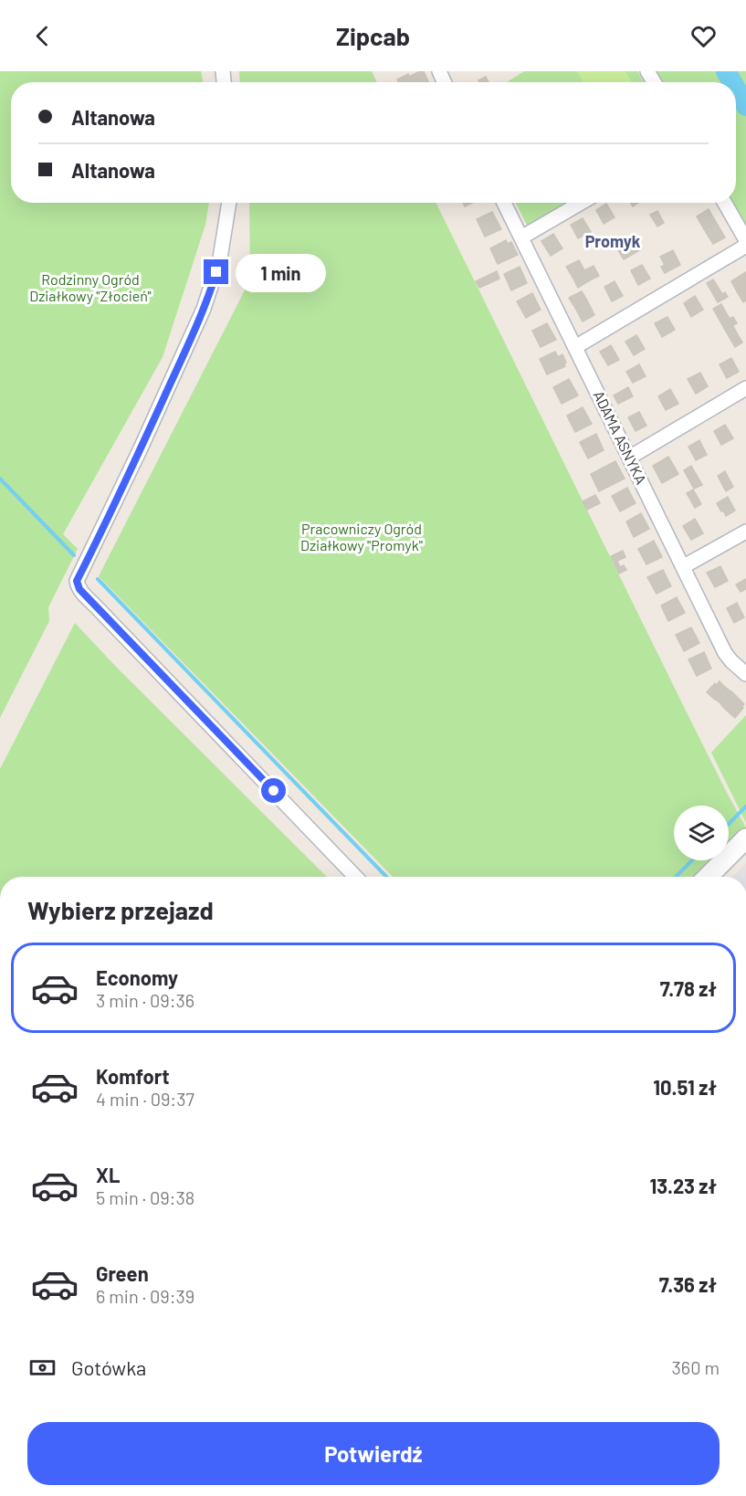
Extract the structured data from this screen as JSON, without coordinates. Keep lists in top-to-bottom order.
{
  "streets": {
    "street": ["ADAMA ASNYKA"]
  },
  "districts": ["Promyk"],
  "parks": ["Rodzinny Ogród Działkowy \"Złocień\"", "Pracowniczy Ogród Działkowy \"Promyk\""],
  "page": {
    "header": "Zipcab",
    "banner": ["Altanowa", "Altanowa"],
    "bubble": "1 min",
    "heading": "Wybierz przejazd",
    "list": [
      {
        "name": "Economy",
        "note": "3 min · 09:36",
        "value": "7.78 zł"
      },
      {
        "name": "Komfort",
        "note": "4 min · 09:37",
        "value": "10.51 zł"
      },
      {
        "name": "XL",
        "note": "5 min · 09:38",
        "value": "13.23 zł"
      },
      {
        "name": "Green",
        "note": "6 min · 09:39",
        "value": "7.36 zł"
      }
    ],
    "pay": ["Gotówka", "360 m"],
    "buttons": "Potwierdź"
  }
}
